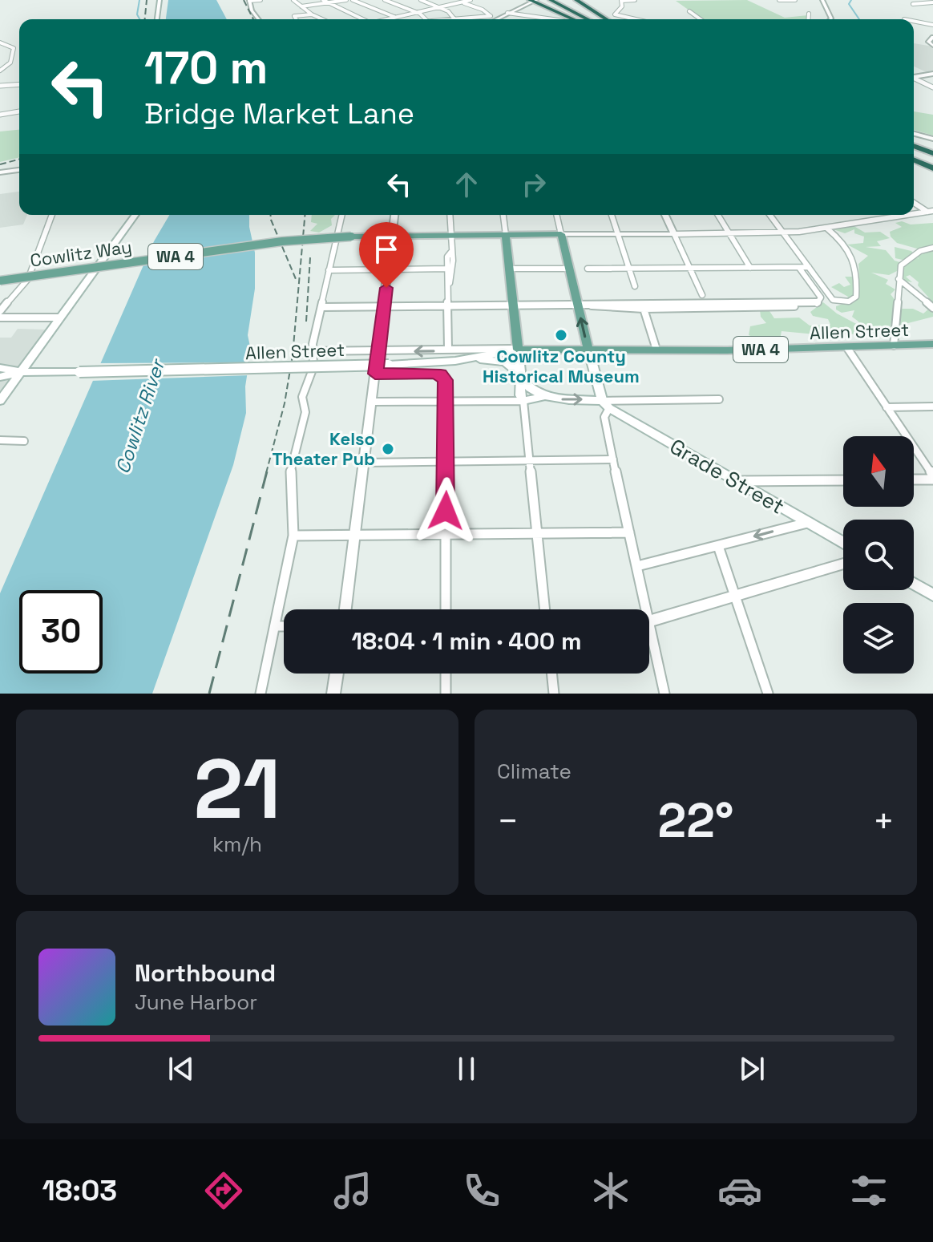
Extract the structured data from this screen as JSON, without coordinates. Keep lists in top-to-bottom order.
{
  "streets": {
    "main road": [
      "Cowlitz Way",
      "WA 4",
      "Allen Street",
      "Grade Street"
    ]
  },
  "water": ["Cowlitz River"],
  "places": ["Cowlitz County Historical Museum", "Kelso Theater Pub"],
  "north": "top",
  "page": {
    "turn": ["170 m", "Bridge Market Lane"],
    "limit": "30",
    "trip": "18:04 · 1 min · 400 m",
    "tile": [
      ["21", "km/h"],
      "Climate"
    ],
    "heat": ["−", "22°", "+"],
    "song": ["Northbound", "June Harbor"],
    "tabs": "18:03"
  }
}
